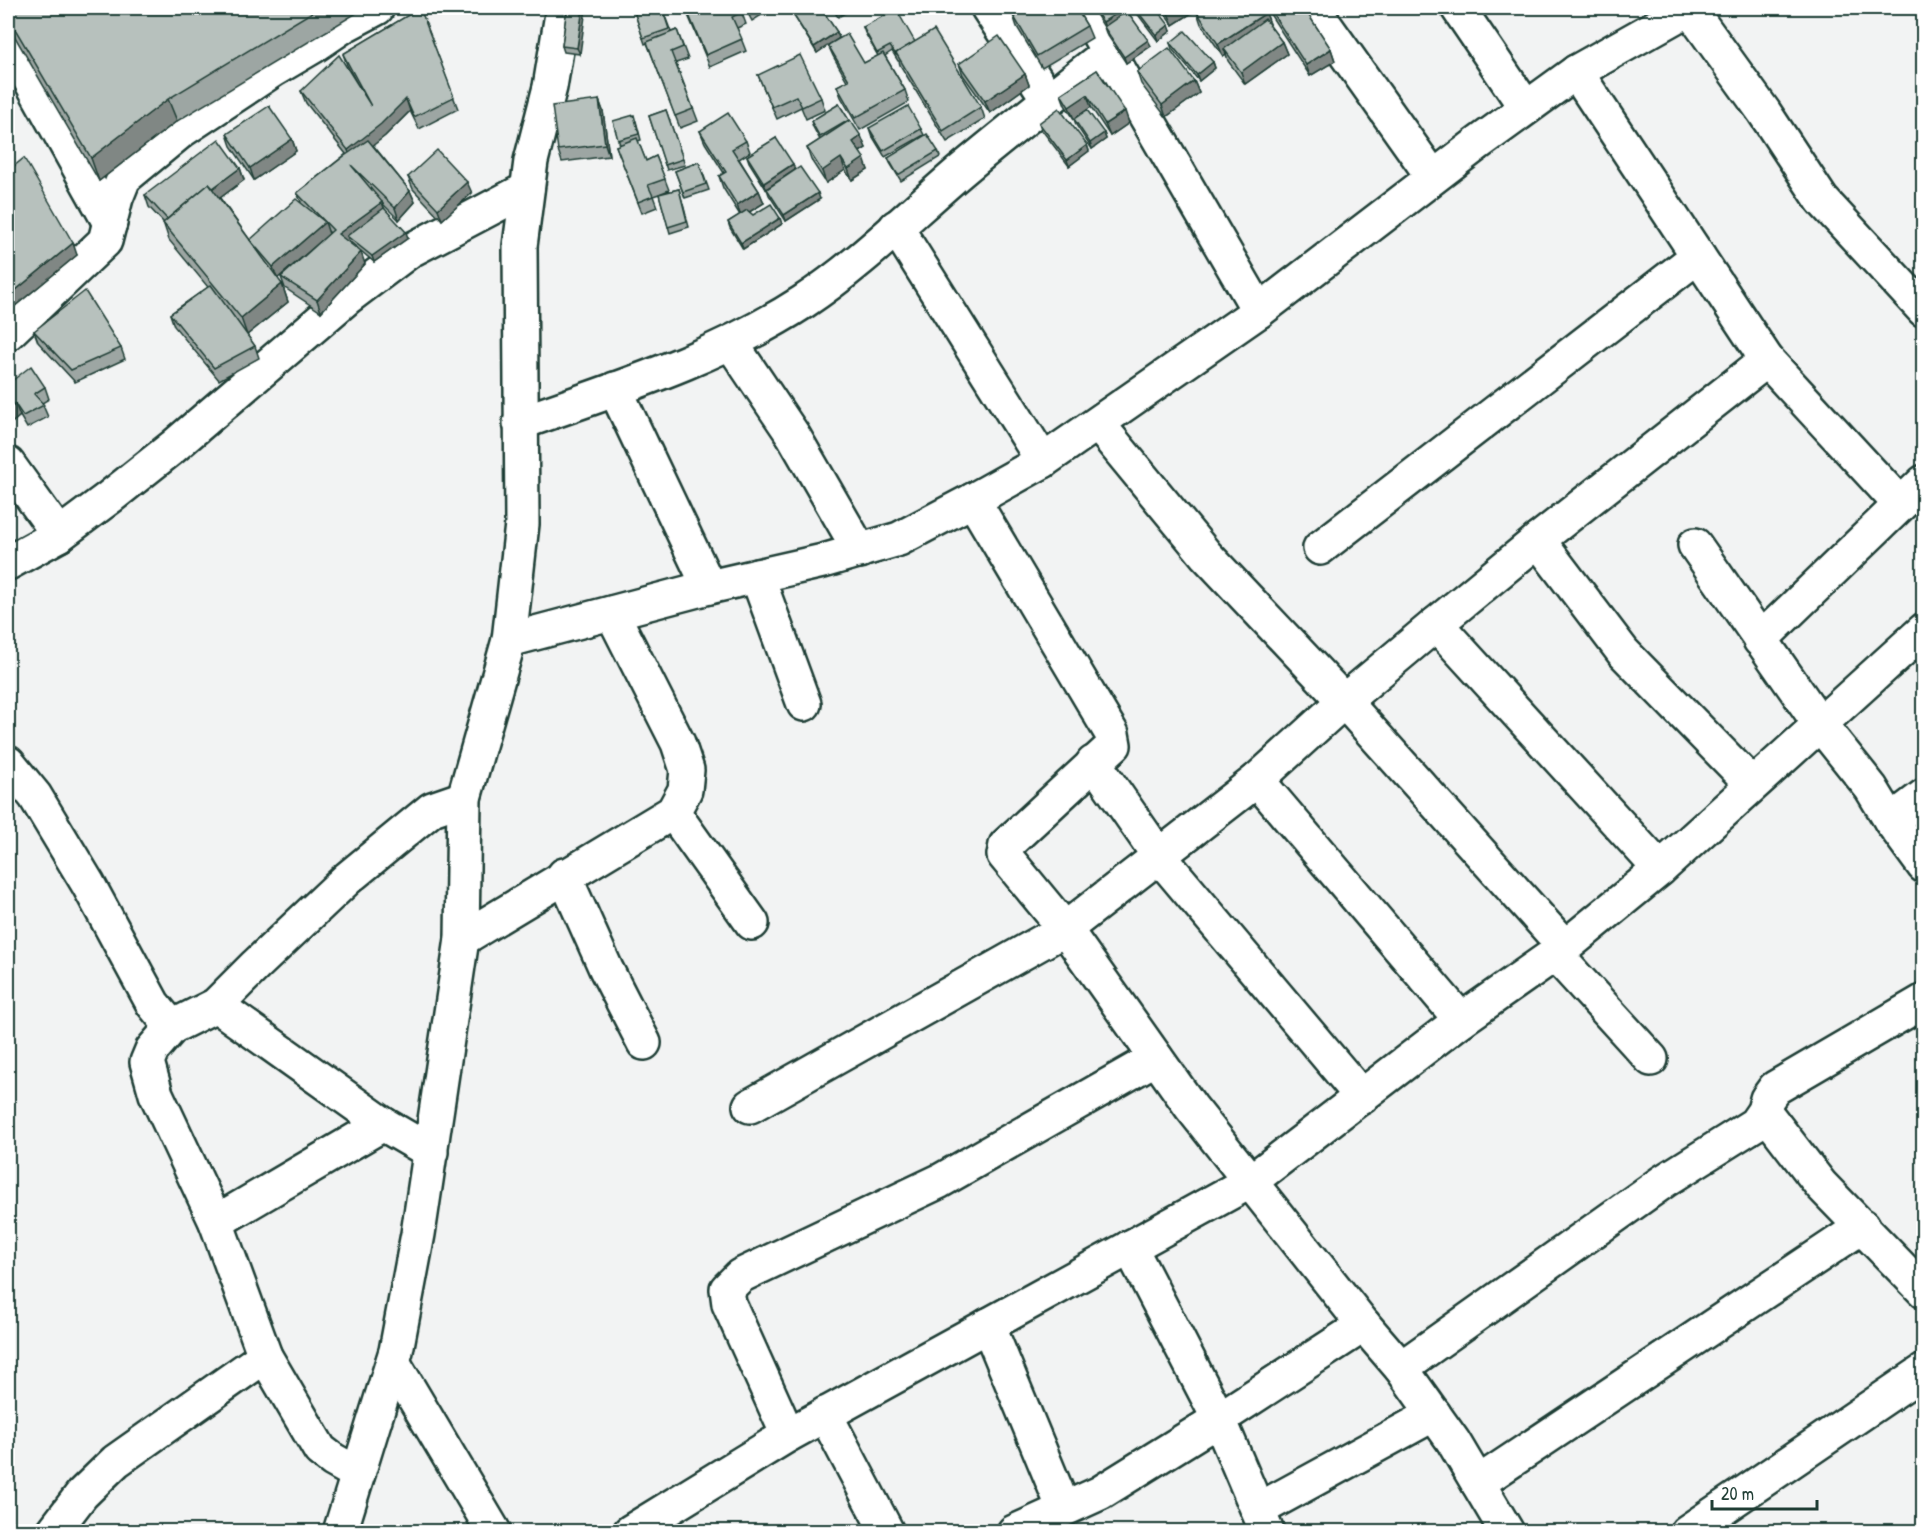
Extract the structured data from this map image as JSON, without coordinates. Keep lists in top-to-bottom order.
{
  "scale_bar": "20 m"
}
